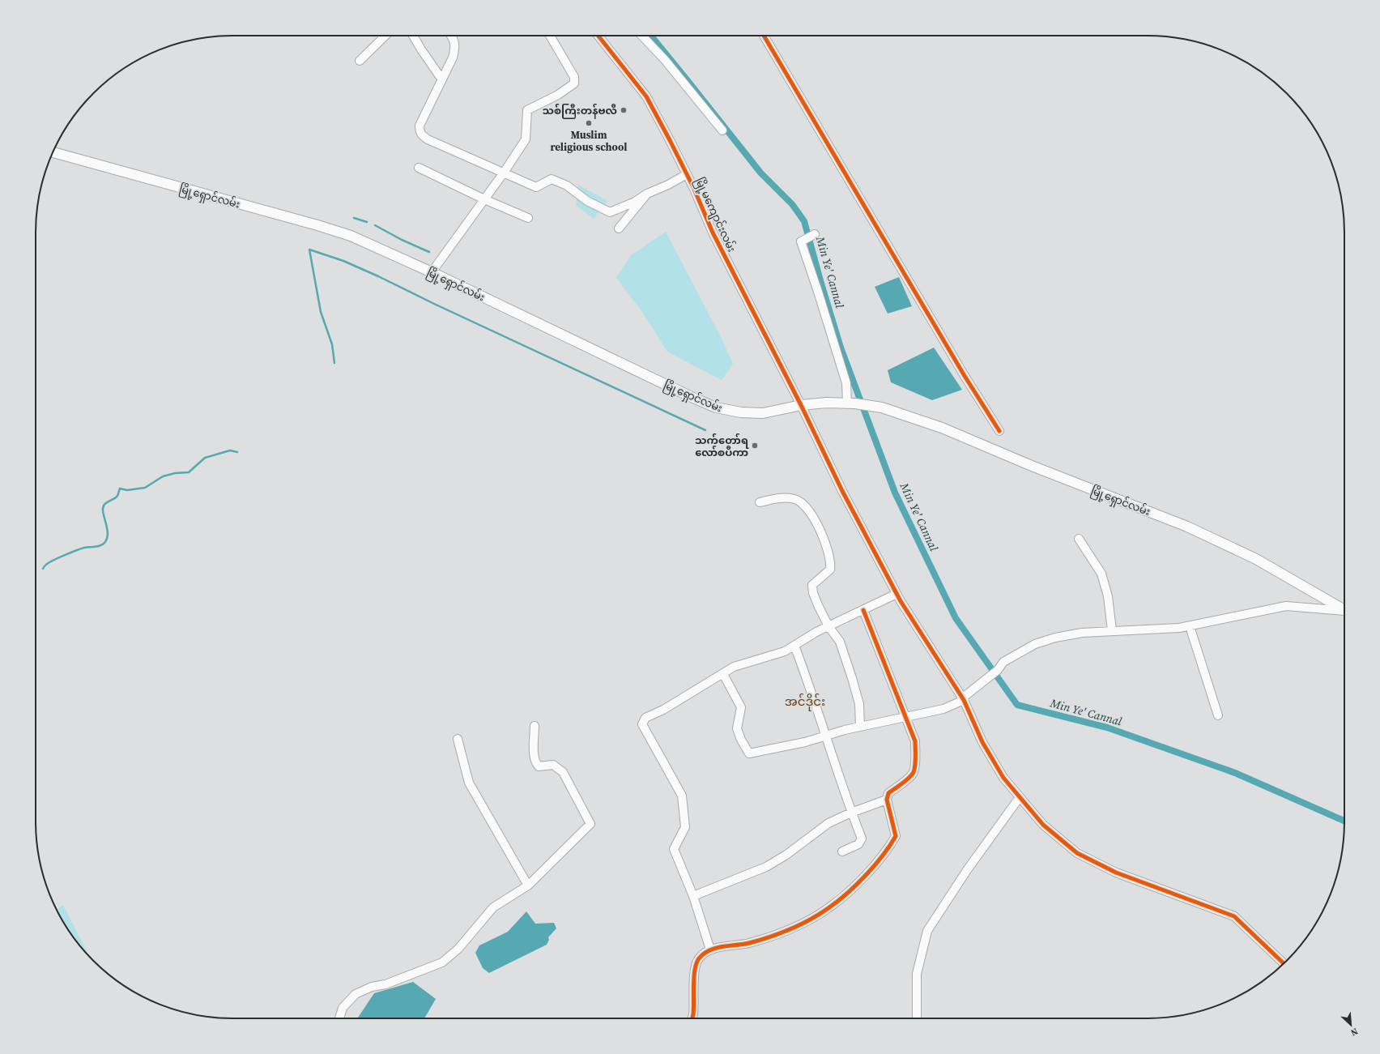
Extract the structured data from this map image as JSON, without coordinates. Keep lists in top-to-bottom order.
{
  "streets": {
    "main road": ["မြို့ရှောင်လမ်း"],
    "street": ["မြို့မကျောင်းလမ်း"]
  },
  "crossings": [
    ["မြို့ရှောင်လမ်း", "မြို့မကျောင်းလမ်း"]
  ],
  "districts": ["အင်ဒိုင်း"],
  "water": ["Min Ye' Cannal"],
  "places": ["သစ်ကြီးတန်ဗလီ", "Muslim religious school", "သက်တော်ရ လော်စပီကာ"],
  "north": "bottom right"
}
